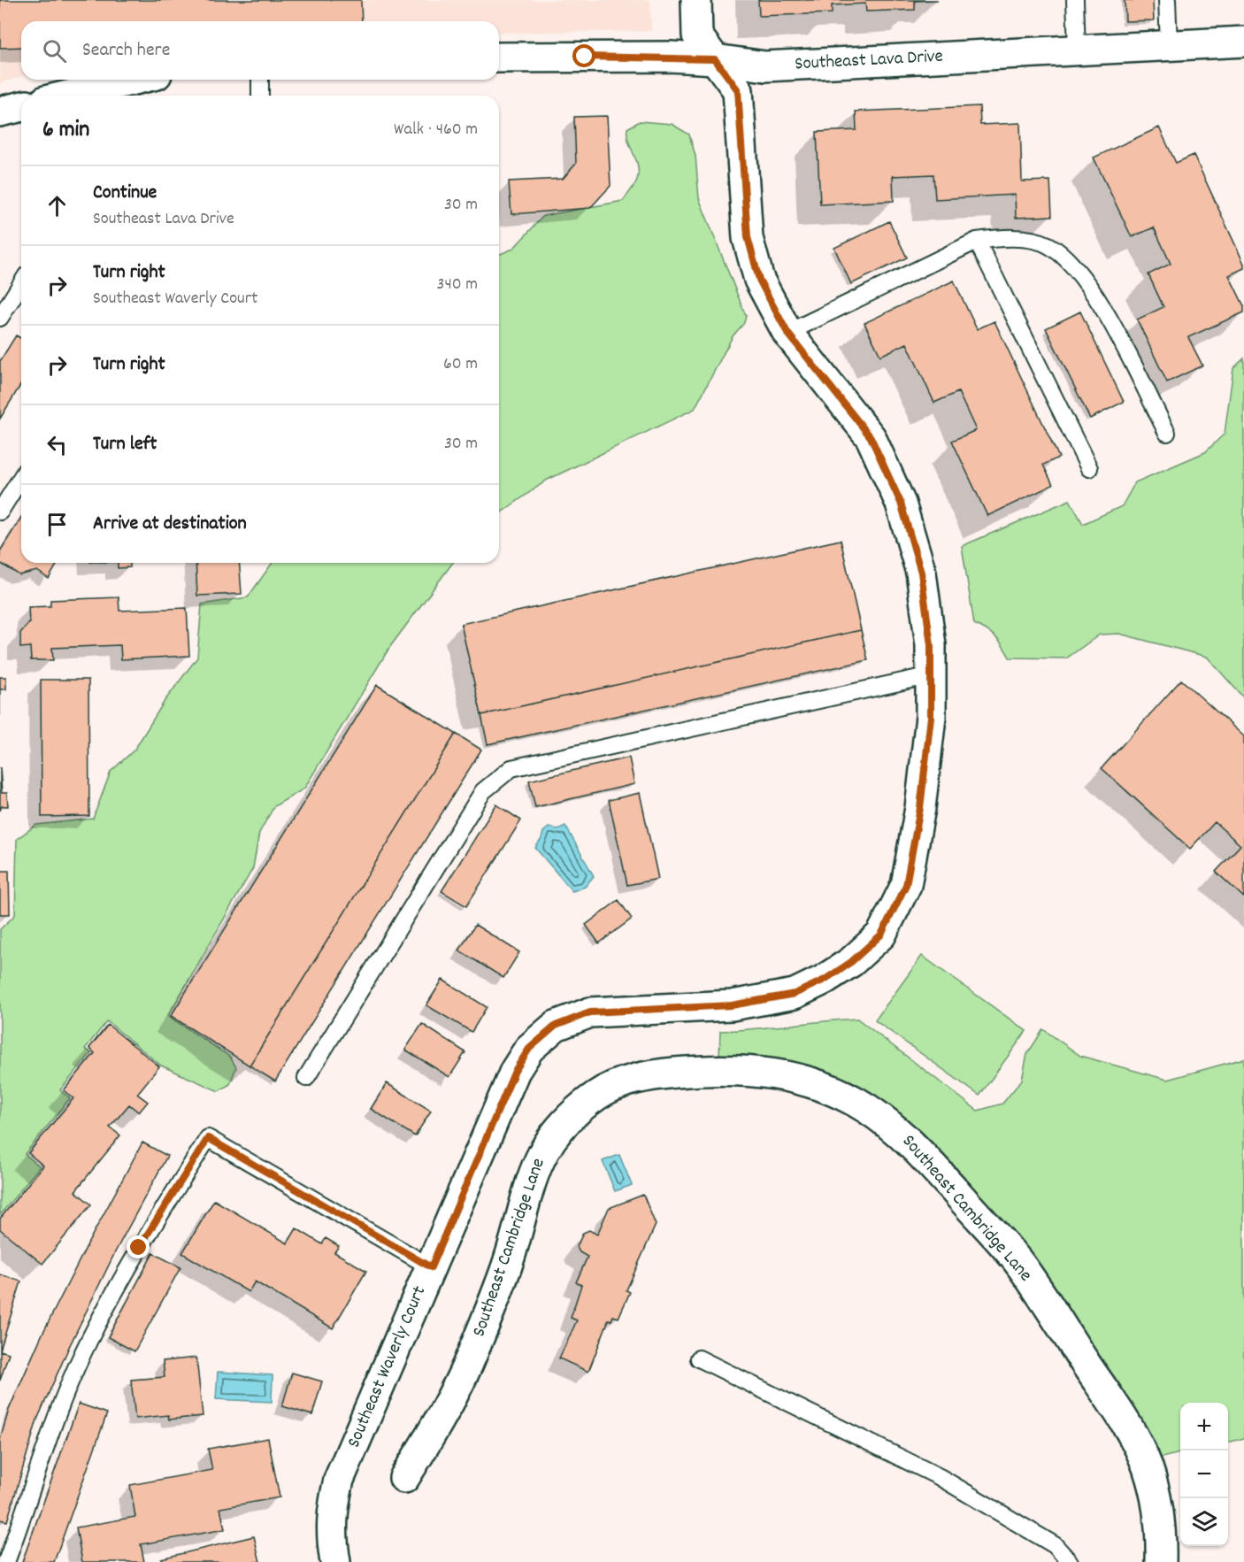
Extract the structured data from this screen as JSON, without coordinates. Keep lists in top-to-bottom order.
{
  "streets": {
    "street": ["Southeast Lava Drive", "Southeast Cambridge Lane", "Southeast Waverly Court"]
  },
  "crossings": [
    ["Southeast Lava Drive", "Southeast Waverly Court"]
  ],
  "page": {
    "search": "Search here",
    "heading": ["6 min", "Walk · 460 m"],
    "list": [
      ["Continue", "Southeast Lava Drive", "30 m"],
      ["Turn right", "Southeast Waverly Court", "340 m"],
      ["Turn right", "60 m"],
      ["Turn left", "30 m"],
      "Arrive at destination"
    ],
    "map_buttons": ["+", "−"]
  }
}
